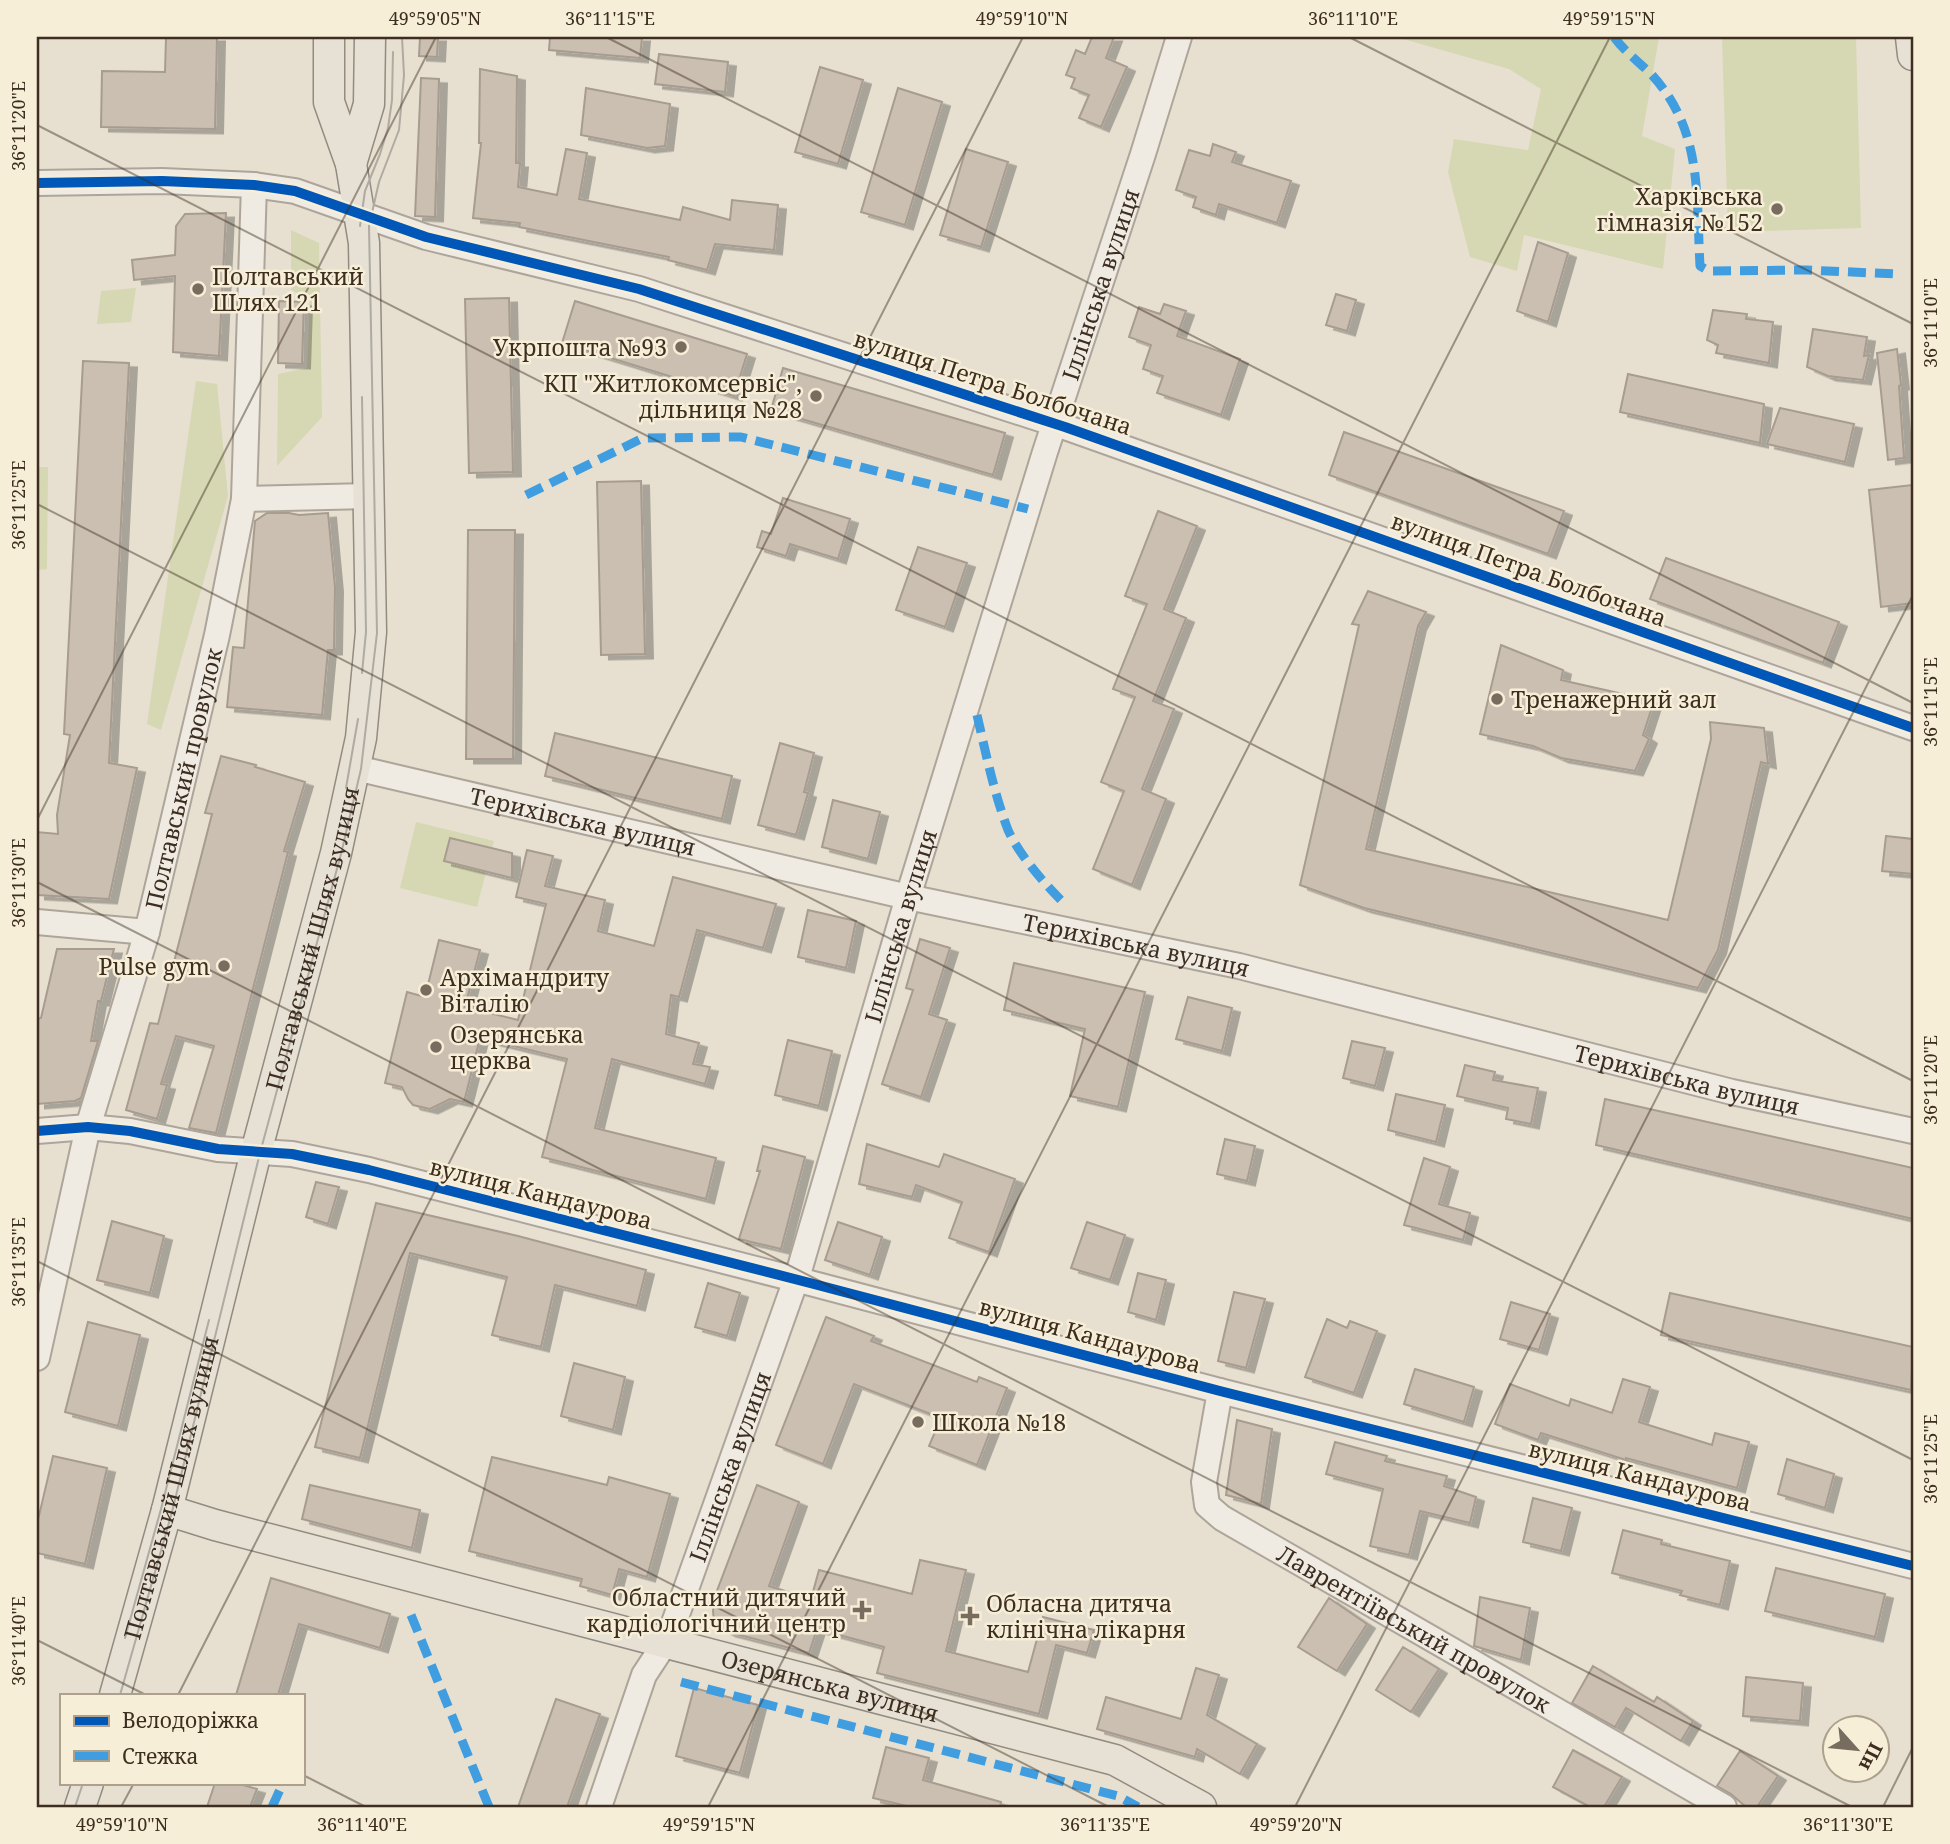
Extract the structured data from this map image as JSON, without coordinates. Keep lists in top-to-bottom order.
{
  "streets": {
    "main road": ["Полтавський Шлях вулиця", "Озерянська вулиця"],
    "street": [
      "Іллінська вулиця",
      "вулиця Петра Болбочана",
      "Полтавський провулок",
      "Терихівська вулиця",
      "вулиця Кандаурова",
      "Лаврентіївський провулок"
    ]
  },
  "crossings": [
    ["Іллінська вулиця", "вулиця Петра Болбочана"],
    ["Іллінська вулиця", "Терихівська вулиця"],
    ["Іллінська вулиця", "вулиця Кандаурова"],
    ["Іллінська вулиця", "Озерянська вулиця"],
    ["вулиця Петра Болбочана", "Полтавський провулок"],
    ["вулиця Петра Болбочана", "Полтавський Шлях вулиця"],
    ["Полтавський провулок", "вулиця Кандаурова"],
    ["Терихівська вулиця", "Полтавський Шлях вулиця"],
    ["Полтавський Шлях вулиця", "вулиця Кандаурова"],
    ["Полтавський Шлях вулиця", "Озерянська вулиця"],
    ["вулиця Кандаурова", "Лаврентіївський провулок"]
  ],
  "places": {
    "other": [
      "Харківська гімназія №152",
      "Полтавський Шлях 121",
      "Укрпошта №93",
      "КП \"Житлокомсервіс\", дільниця №28",
      "Тренажерний зал",
      "Pulse gym",
      "Архімандриту Віталію",
      "Озерянська церква",
      "Школа №18"
    ],
    "health": ["Областний дитячий кардіологічний центр", "Обласна дитяча клінічна лікарня"]
  },
  "legend": ["Велодоріжка", "Стежка"],
  "north": "bottom right",
  "coordinates": [
    "49°59'05\"N",
    "36°11'15\"E",
    "49°59'10\"N",
    "36°11'10\"E",
    "49°59'15\"N",
    "36°11'20\"E",
    "36°11'25\"E",
    "36°11'30\"E",
    "36°11'35\"E",
    "36°11'40\"E",
    "49°59'20\"N"
  ]
}
